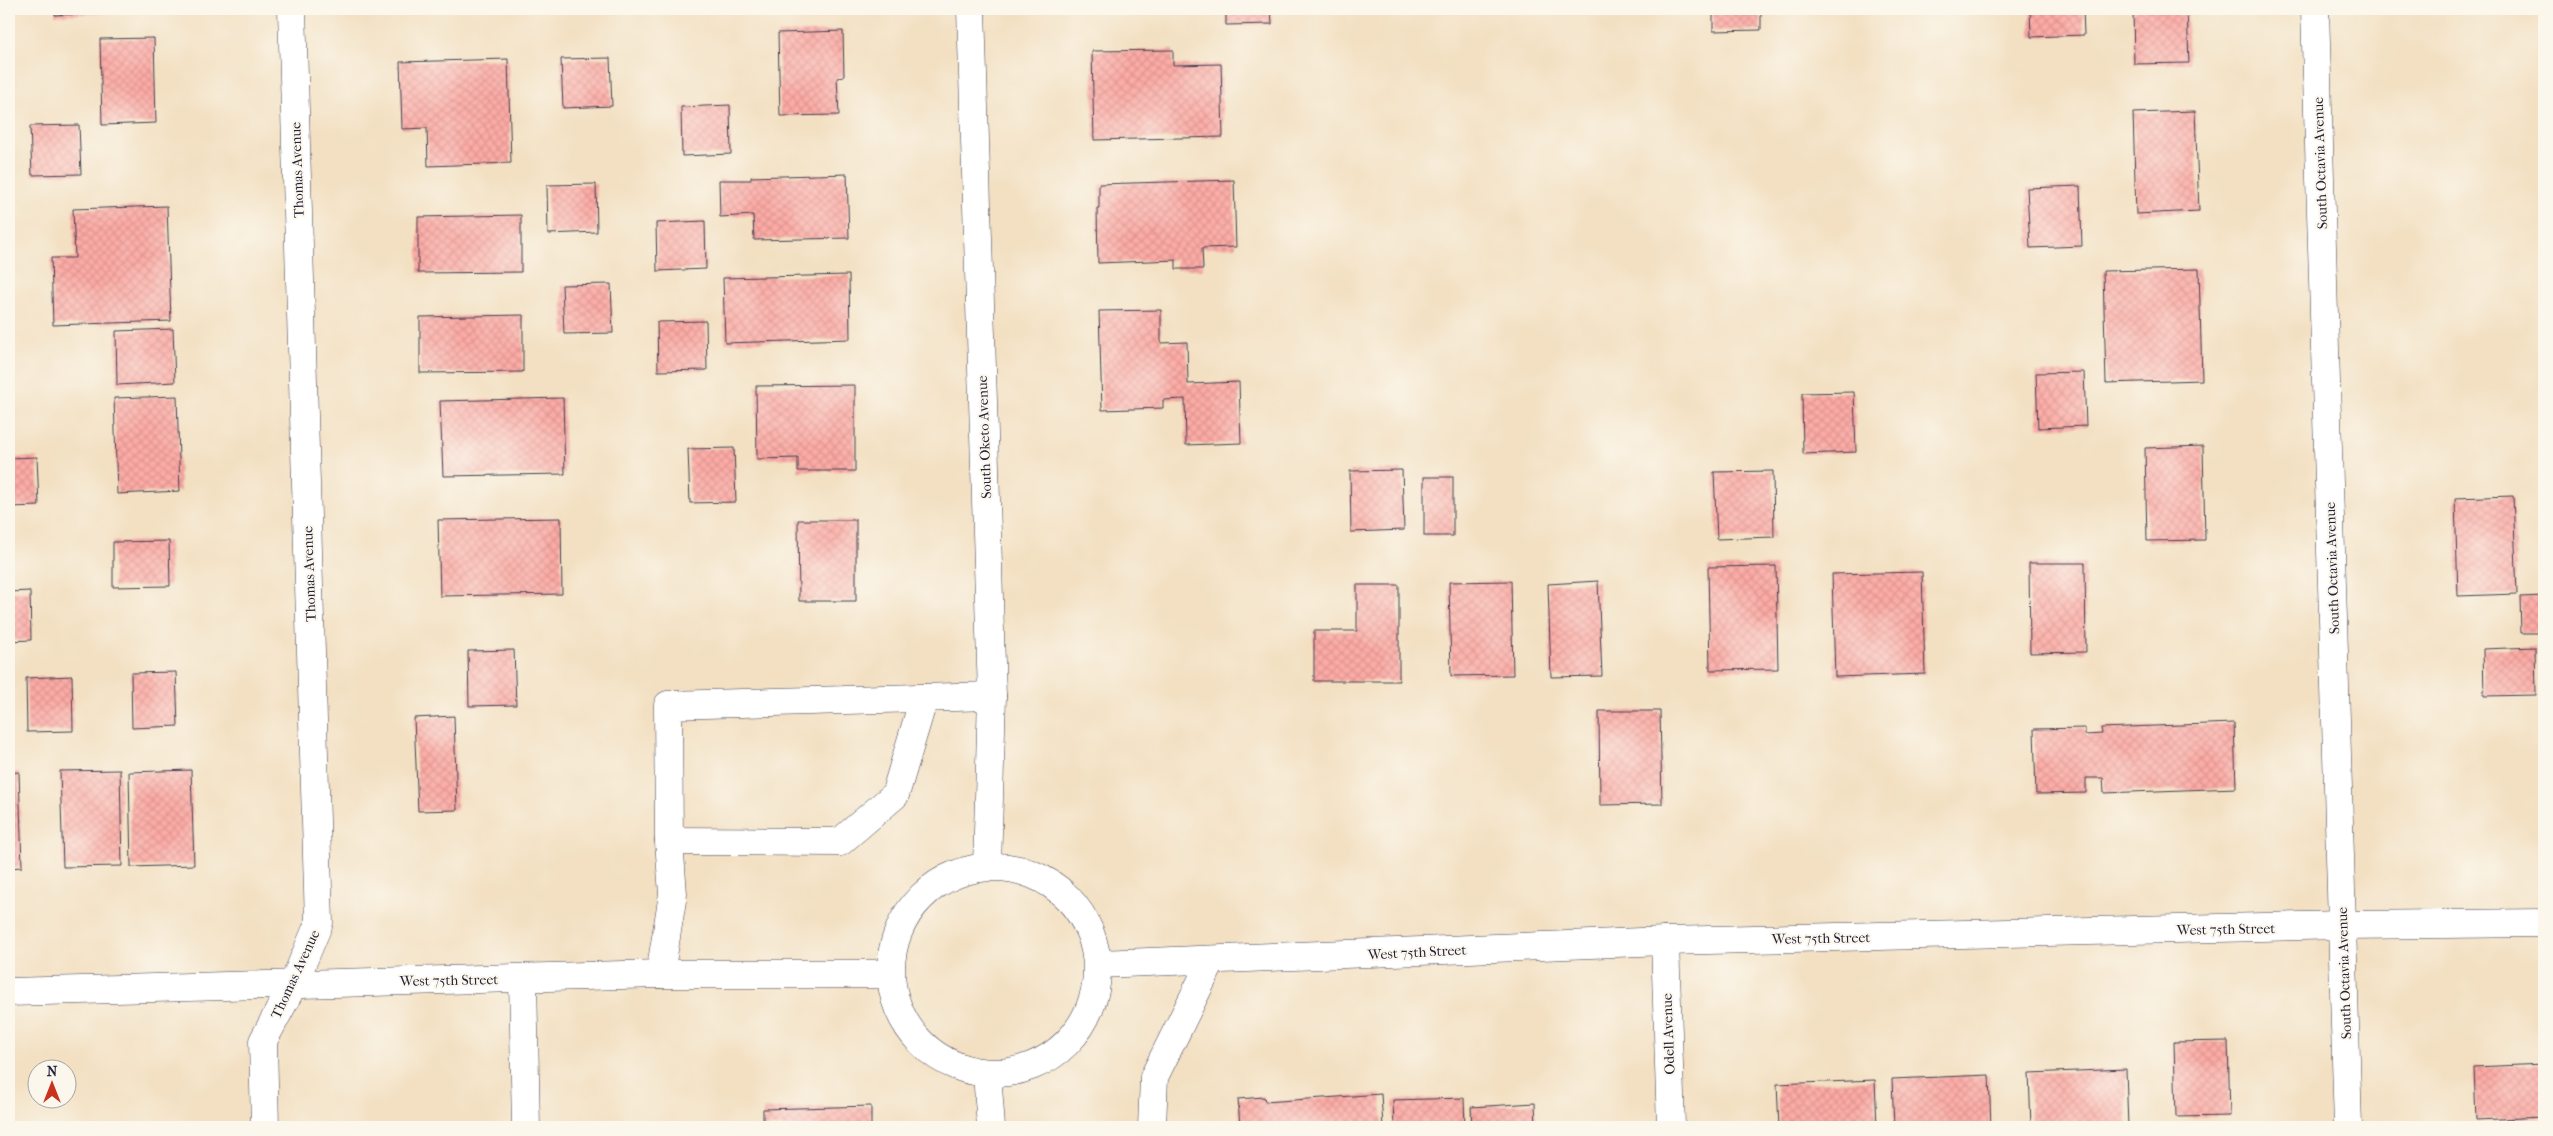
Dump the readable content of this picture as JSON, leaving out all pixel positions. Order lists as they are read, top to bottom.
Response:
{
  "streets": {
    "street": [
      "South Octavia Avenue",
      "Thomas Avenue",
      "South Oketo Avenue",
      "West 75th Street",
      "Odell Avenue"
    ]
  },
  "crossings": [
    ["South Octavia Avenue", "West 75th Street"],
    ["Thomas Avenue", "West 75th Street"],
    ["West 75th Street", "Odell Avenue"]
  ],
  "north": "top"
}
